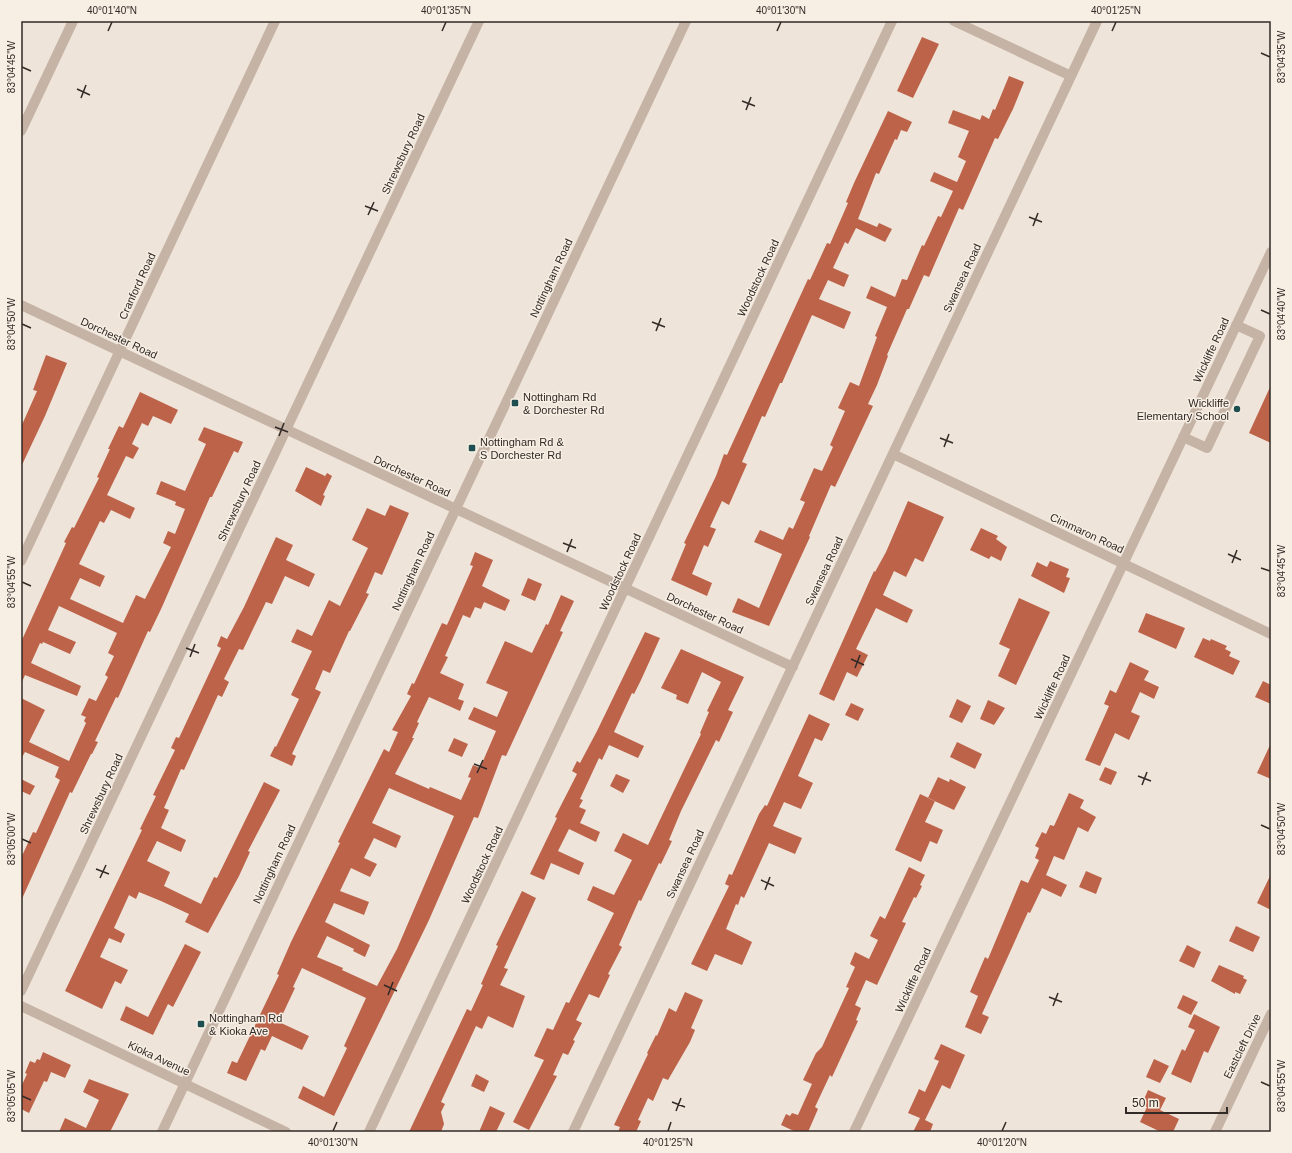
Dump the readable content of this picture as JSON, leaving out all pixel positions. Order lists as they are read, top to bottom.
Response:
{
  "streets": {
    "street": [
      "Shrewsbury Road",
      "Nottingham Road",
      "Woodstock Road",
      "Swansea Road",
      "Cranford Road",
      "Dorchester Road",
      "Wickliffe Road",
      "Cimmaron Road",
      "Eastcleft Drive",
      "Kioka Avenue"
    ]
  },
  "crossings": [
    ["Shrewsbury Road", "Dorchester Road"],
    ["Nottingham Road", "Dorchester Road"],
    ["Nottingham Road", "Kioka Avenue"],
    ["Woodstock Road", "Dorchester Road"],
    ["Swansea Road", "Dorchester Road"],
    ["Swansea Road", "Cimmaron Road"],
    ["Cranford Road", "Dorchester Road"],
    ["Wickliffe Road", "Cimmaron Road"]
  ],
  "places": {
    "transit": ["Nottingham Rd & Dorchester Rd", "Nottingham Rd & S Dorchester Rd", "Nottingham Rd & Kioka Ave"],
    "other": ["Wickliffe Elementary School"]
  },
  "scale_bar": "50 m",
  "coordinates": [
    "40°01'40\"N",
    "40°01'35\"N",
    "40°01'30\"N",
    "40°01'25\"N",
    "83°04'35\"W",
    "83°04'45\"W",
    "83°04'40\"W",
    "83°04'50\"W",
    "83°04'55\"W",
    "83°05'00\"W",
    "83°05'05\"W",
    "40°01'20\"N"
  ]
}
